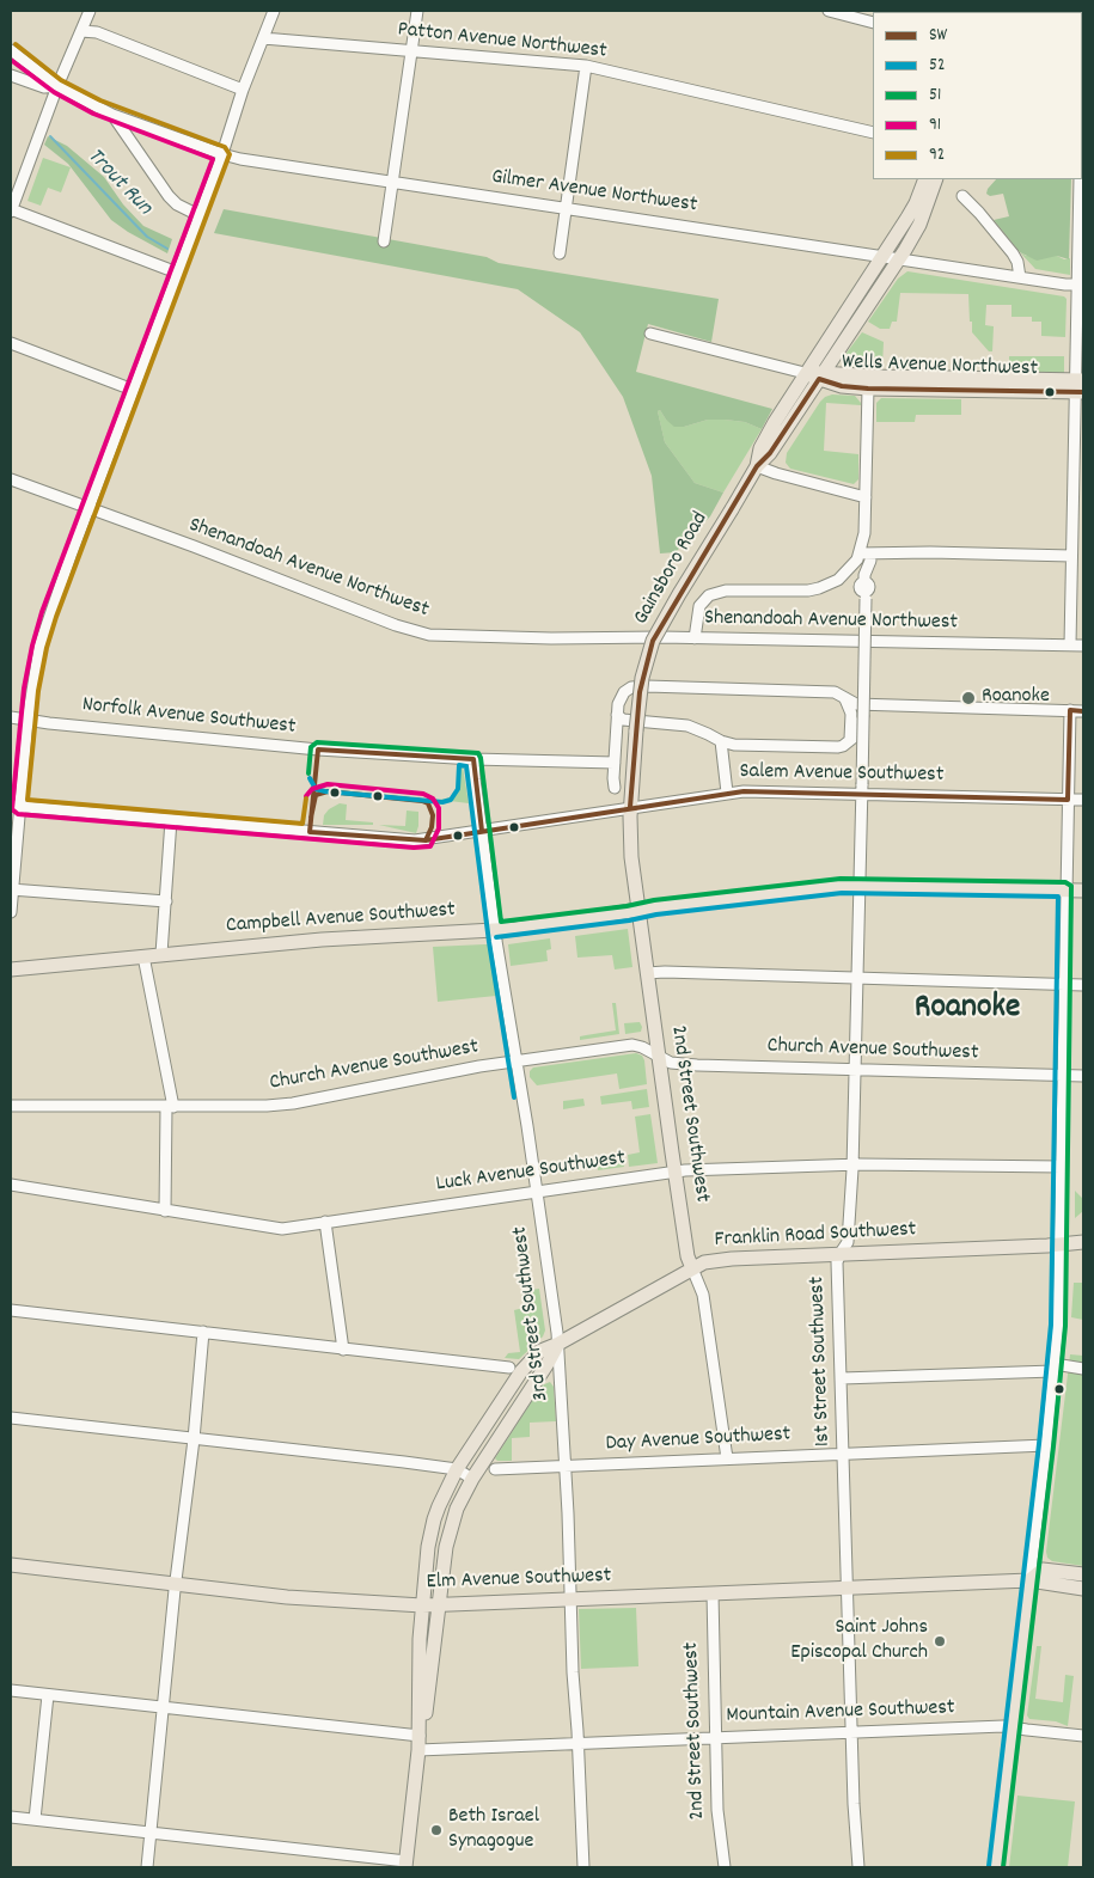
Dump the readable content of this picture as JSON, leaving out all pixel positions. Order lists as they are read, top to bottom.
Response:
{
  "streets": {
    "main road": [
      "Wells Avenue Northwest",
      "Gainsboro Road",
      "Campbell Avenue Southwest",
      "2nd Street Southwest",
      "Franklin Road Southwest",
      "Elm Avenue Southwest"
    ],
    "street": [
      "Patton Avenue Northwest",
      "Gilmer Avenue Northwest",
      "Shenandoah Avenue Northwest",
      "Norfolk Avenue Southwest",
      "Salem Avenue Southwest",
      "Church Avenue Southwest",
      "Luck Avenue Southwest",
      "3rd Street Southwest",
      "1st Street Southwest",
      "Day Avenue Southwest",
      "Mountain Avenue Southwest"
    ]
  },
  "crossings": [
    ["Gilmer Avenue Northwest", "Gainsboro Road"],
    ["Wells Avenue Northwest", "Gainsboro Road"],
    ["Gainsboro Road", "Salem Avenue Southwest"],
    ["Gainsboro Road", "2nd Street Southwest"],
    ["Norfolk Avenue Southwest", "3rd Street Southwest"],
    ["Salem Avenue Southwest", "2nd Street Southwest"],
    ["Salem Avenue Southwest", "3rd Street Southwest"],
    ["Salem Avenue Southwest", "1st Street Southwest"],
    ["Campbell Avenue Southwest", "2nd Street Southwest"],
    ["Campbell Avenue Southwest", "3rd Street Southwest"],
    ["Campbell Avenue Southwest", "1st Street Southwest"],
    ["Church Avenue Southwest", "2nd Street Southwest"],
    ["Church Avenue Southwest", "3rd Street Southwest"],
    ["Church Avenue Southwest", "1st Street Southwest"],
    ["2nd Street Southwest", "Luck Avenue Southwest"],
    ["2nd Street Southwest", "Franklin Road Southwest"],
    ["2nd Street Southwest", "Day Avenue Southwest"],
    ["2nd Street Southwest", "Elm Avenue Southwest"],
    ["2nd Street Southwest", "Mountain Avenue Southwest"],
    ["Luck Avenue Southwest", "3rd Street Southwest"],
    ["Luck Avenue Southwest", "1st Street Southwest"],
    ["Franklin Road Southwest", "3rd Street Southwest"],
    ["Franklin Road Southwest", "1st Street Southwest"],
    ["Franklin Road Southwest", "Elm Avenue Southwest"],
    ["Franklin Road Southwest", "Mountain Avenue Southwest"],
    ["3rd Street Southwest", "Day Avenue Southwest"],
    ["3rd Street Southwest", "Elm Avenue Southwest"],
    ["3rd Street Southwest", "Mountain Avenue Southwest"],
    ["1st Street Southwest", "Day Avenue Southwest"],
    ["1st Street Southwest", "Elm Avenue Southwest"],
    ["1st Street Southwest", "Mountain Avenue Southwest"]
  ],
  "districts": ["Roanoke"],
  "water": ["Trout Run"],
  "places": ["Roanoke", "Saint Johns Episcopal Church", "Beth Israel Synagogue"],
  "lines": [
    "transit line 92",
    "transit line 91",
    "transit line SW",
    "transit line 51",
    "transit line 52"
  ],
  "legend": [
    "SW",
    "52",
    "51",
    "91",
    "92"
  ]
}
